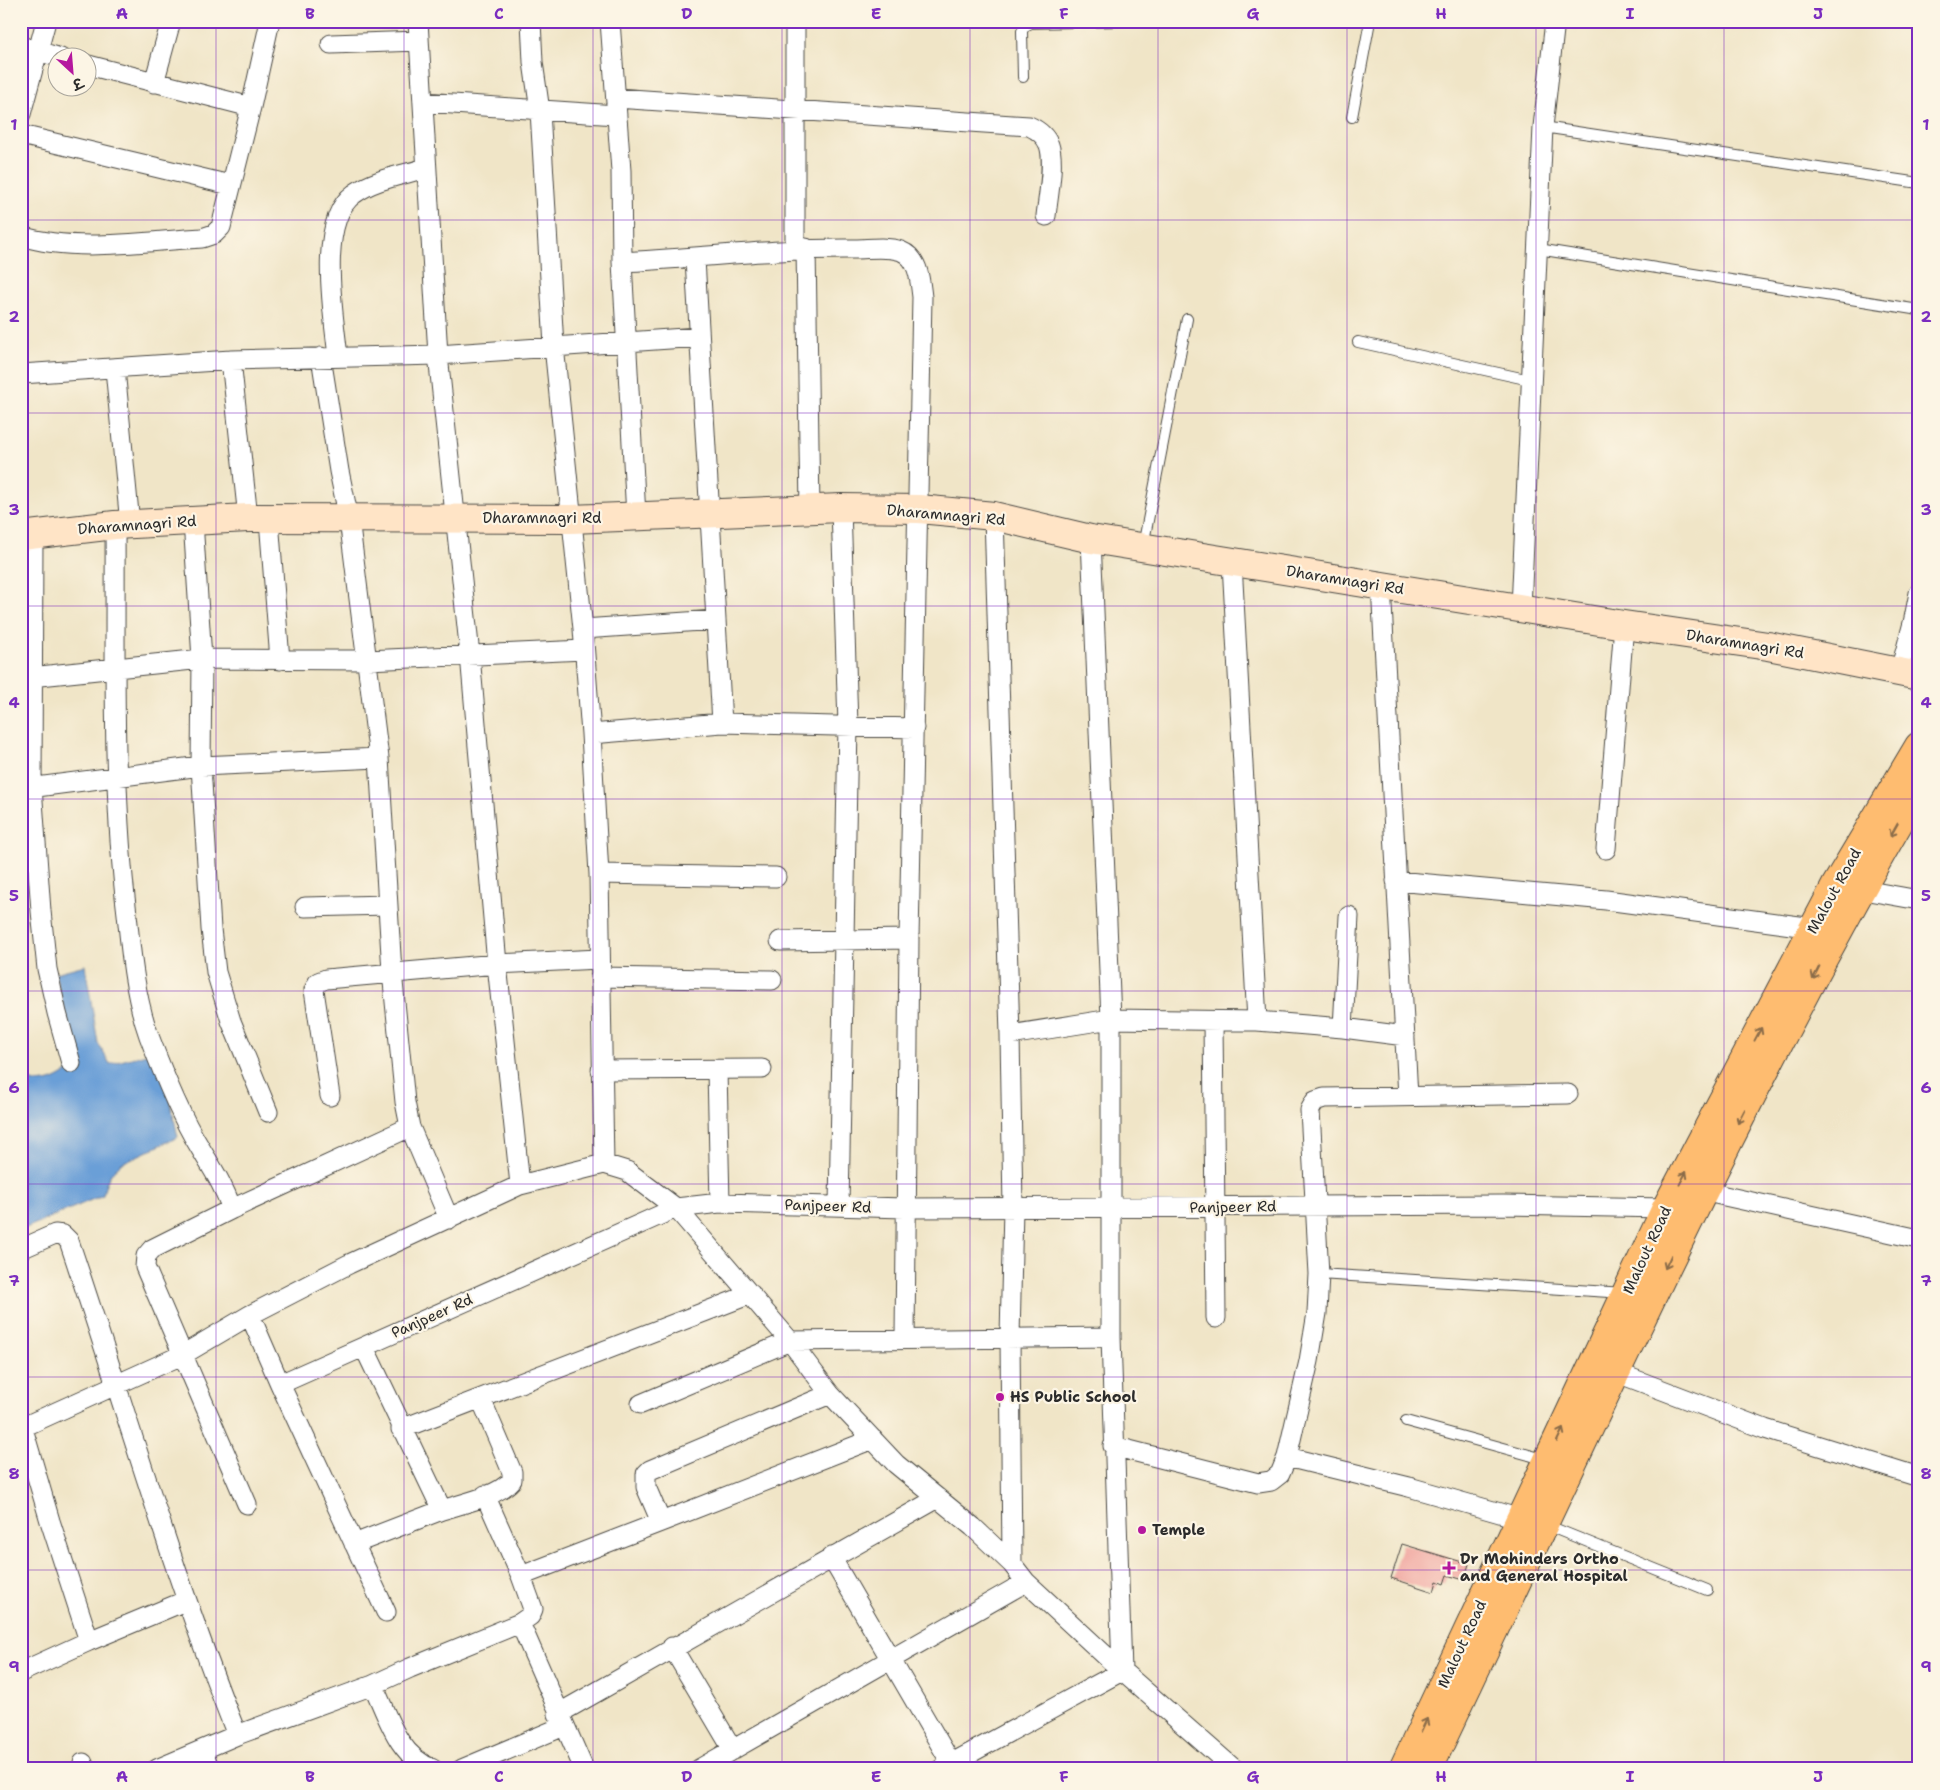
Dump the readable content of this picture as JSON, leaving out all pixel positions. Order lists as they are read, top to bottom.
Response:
{
  "streets": {
    "highway": ["Malout Road"],
    "street": ["Dharamnagri Rd", "Panjpeer Rd"]
  },
  "crossings": [
    ["Malout Road", "Panjpeer Rd"]
  ],
  "places": {
    "other": ["HS Public School", "Temple"],
    "health": ["Dr Mohinders Ortho and General Hospital"]
  },
  "north": "bottom right",
  "grid": {
    "columns": [
      "A",
      "B",
      "C",
      "D",
      "E",
      "F",
      "G",
      "H",
      "I",
      "J"
    ],
    "rows": [
      "1",
      "2",
      "3",
      "4",
      "5",
      "6",
      "7",
      "8",
      "9"
    ]
  }
}
